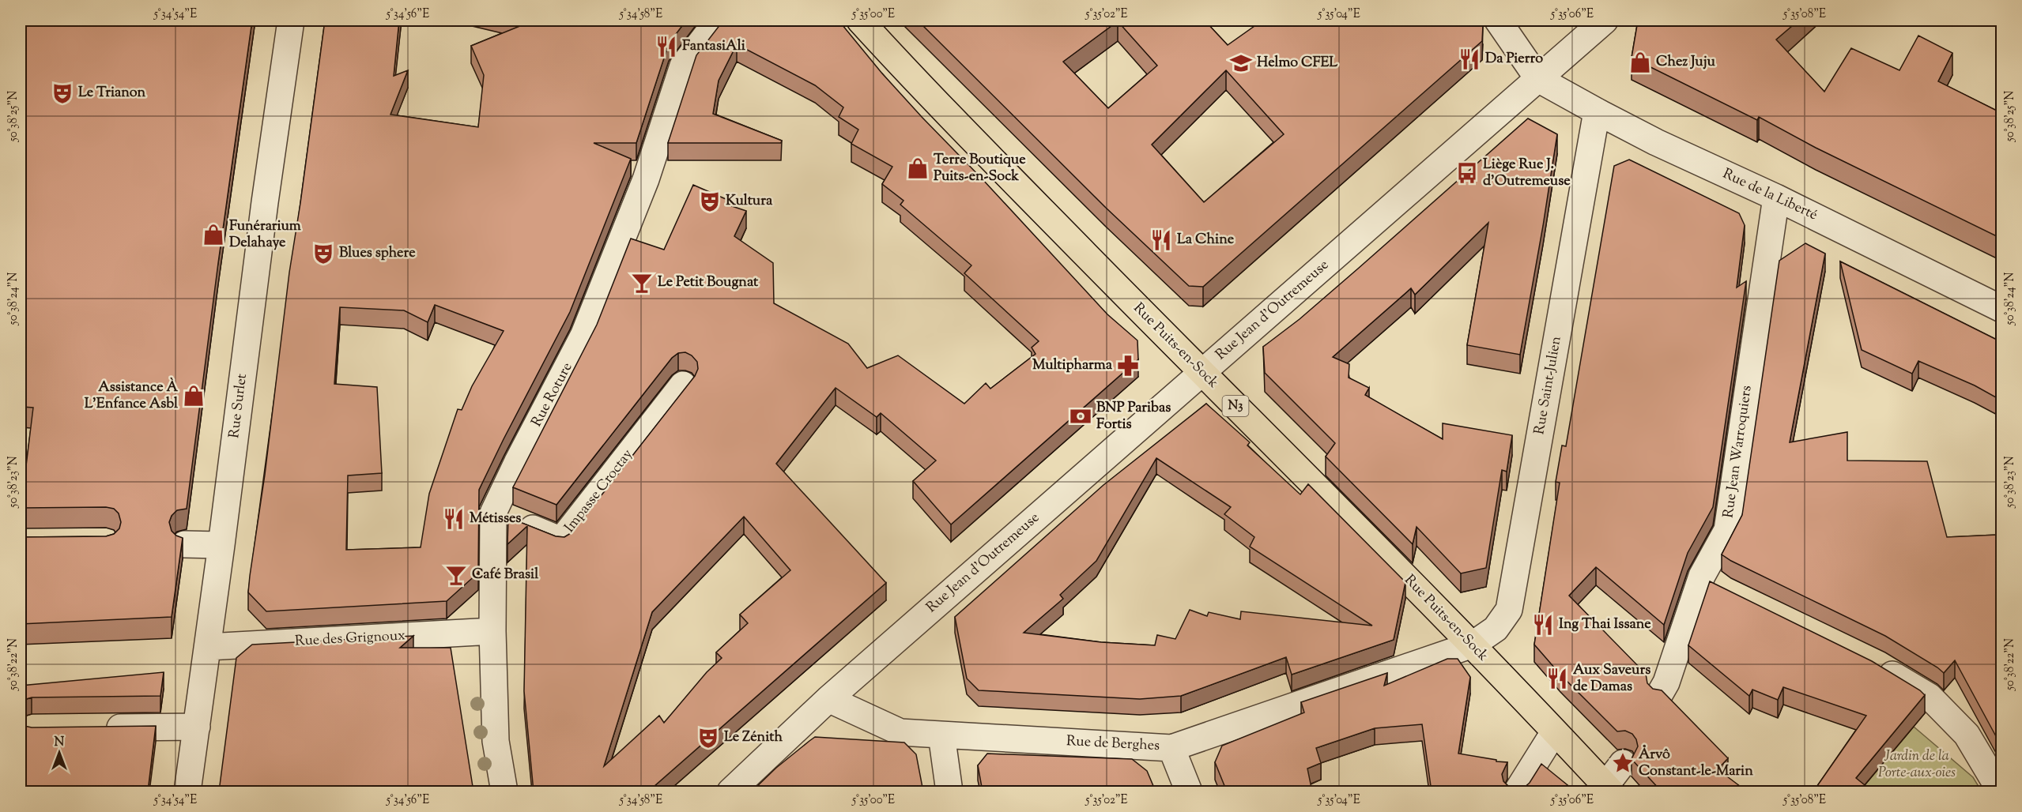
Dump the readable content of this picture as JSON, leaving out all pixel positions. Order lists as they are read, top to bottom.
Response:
{
  "streets": {
    "main road": ["Rue Puits-en-Sock", "N3"],
    "street": [
      "Rue de la Liberté",
      "Rue Jean d'Outremeuse",
      "Rue Saint-Julien",
      "Rue Roture",
      "Rue Surlet",
      "Rue Jean Warroquiers",
      "Impasse Croctay",
      "Rue des Grignoux",
      "Rue de Berghes"
    ]
  },
  "crossings": [
    ["Rue de la Liberté", "Rue Jean d'Outremeuse"],
    ["Rue de la Liberté", "Rue Saint-Julien"],
    ["Rue de la Liberté", "Rue Jean Warroquiers"],
    ["Rue Jean d'Outremeuse", "Rue Puits-en-Sock"],
    ["Rue Jean d'Outremeuse", "Rue de Berghes"],
    ["Rue Puits-en-Sock", "Rue Saint-Julien"],
    ["Rue Puits-en-Sock", "Rue de Berghes"],
    ["Rue Saint-Julien", "Rue de Berghes"],
    ["Rue Roture", "Impasse Croctay"],
    ["Rue Roture", "Rue des Grignoux"],
    ["Rue Surlet", "Rue des Grignoux"]
  ],
  "parks": ["Jardin de la Porte-aux-oies"],
  "places": {
    "restaurant": [
      "FantasiAli",
      "Da Pierro",
      "La Chine",
      "Métisses",
      "Ing Thai Issane",
      "Aux Saveurs de Damas"
    ],
    "shop": [
      "Chez Juju",
      "Terre Boutique Puits-en-Sock",
      "Funérarium Delahaye",
      "Assistance À L'Enfance Asbl"
    ],
    "school or university": ["Helmo CFEL"],
    "theatre": [
      "Le Trianon",
      "Kultura",
      "Blues sphere",
      "Le Zénith"
    ],
    "bus stop": ["Liège Rue J. d'Outremeuse"],
    "bar": ["Le Petit Bougnat", "Café Brasil"],
    "pharmacy": ["Multipharma"],
    "bank": ["BNP Paribas Fortis"],
    "place": ["Årvô Constant-le-Marin"]
  },
  "north": "top",
  "coordinates": [
    "5°34'54\"E",
    "5°34'56\"E",
    "5°34'58\"E",
    "5°35'00\"E",
    "5°35'02\"E",
    "5°35'04\"E",
    "5°35'06\"E",
    "5°35'08\"E",
    "50°38'25\"N",
    "50°38'24\"N",
    "50°38'23\"N",
    "50°38'22\"N"
  ]
}
